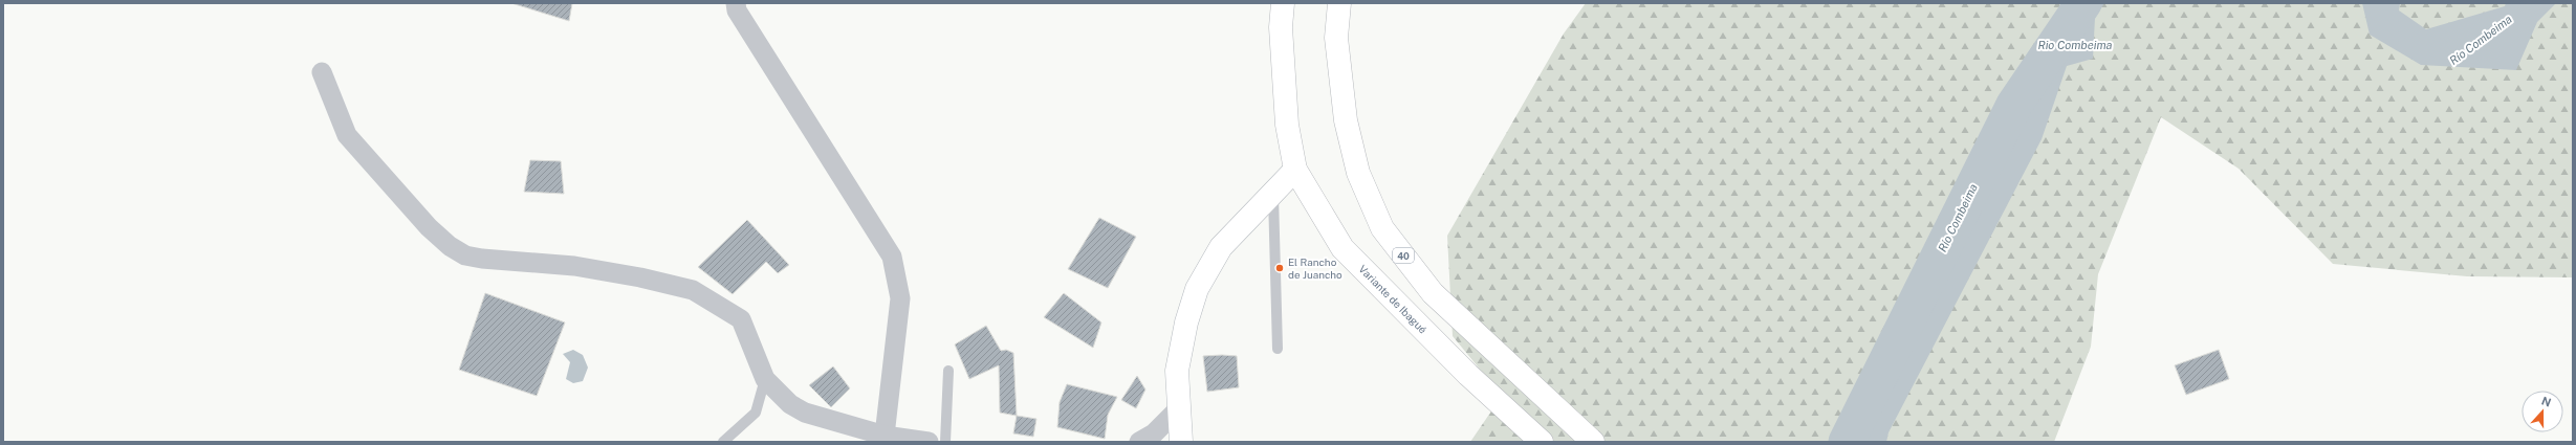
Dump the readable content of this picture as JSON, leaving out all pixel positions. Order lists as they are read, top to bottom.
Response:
{
  "streets": {
    "main road": ["40", "Variante de Ibagué"]
  },
  "water": ["Río Combeima", "Rio Combeima"],
  "places": ["El Rancho de Juancho"],
  "north": "top"
}
